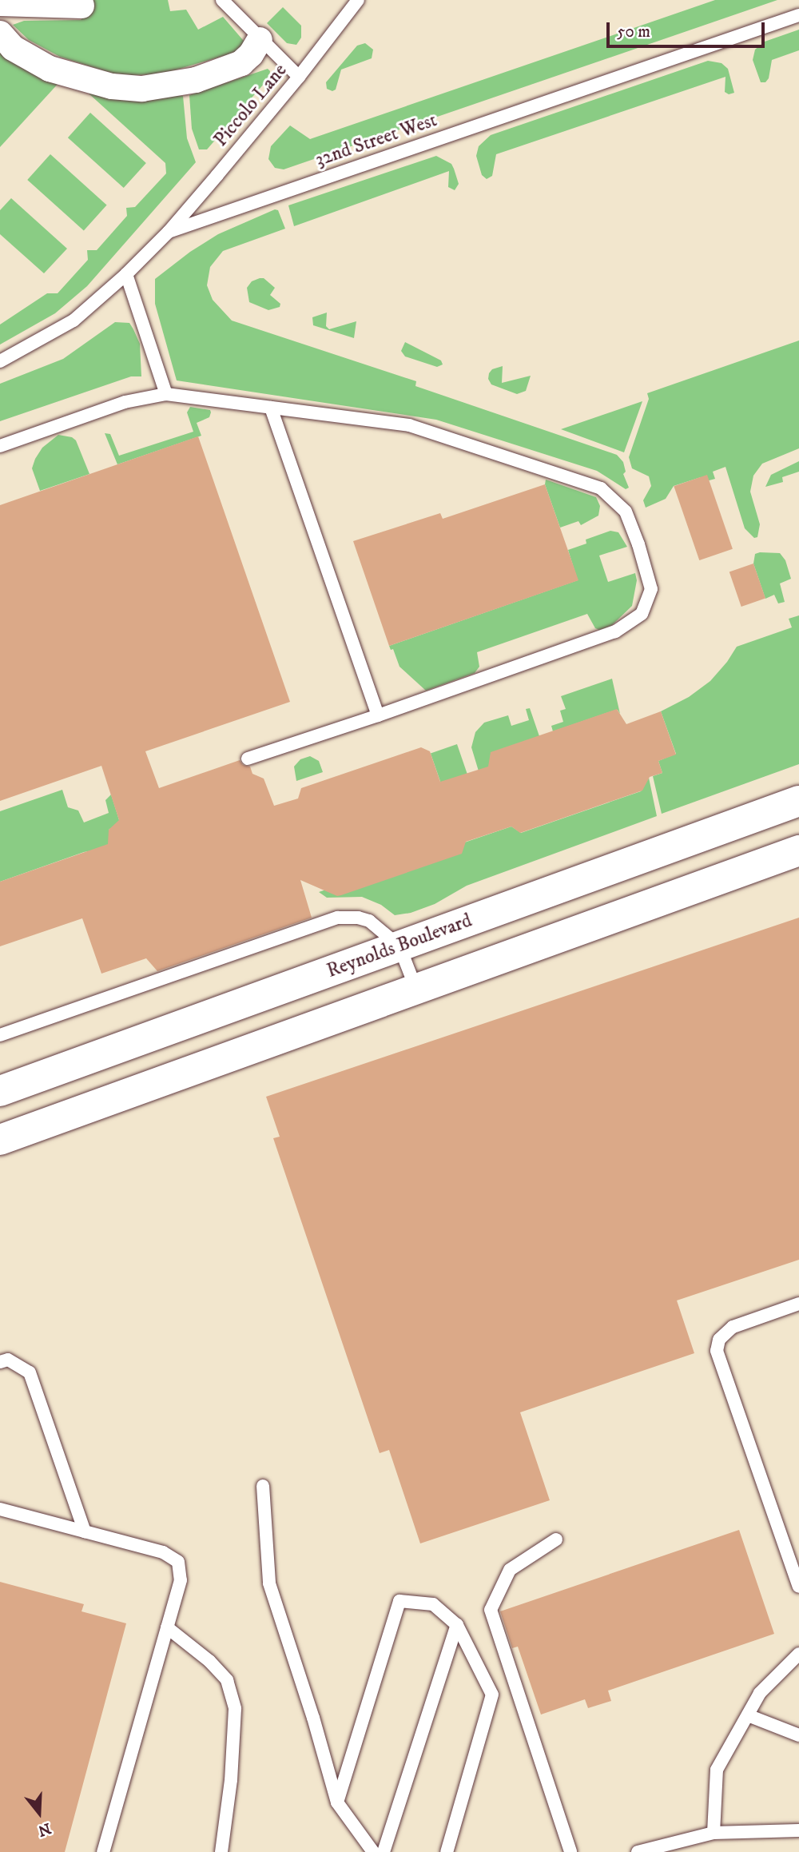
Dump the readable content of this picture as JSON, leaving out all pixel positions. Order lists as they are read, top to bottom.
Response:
{
  "streets": {
    "main road": ["Reynolds Boulevard"],
    "lane": ["Piccolo Lane", "32nd Street West"]
  },
  "crossings": [
    ["Piccolo Lane", "32nd Street West"]
  ],
  "scale_bar": "50 m",
  "north": "bottom"
}
